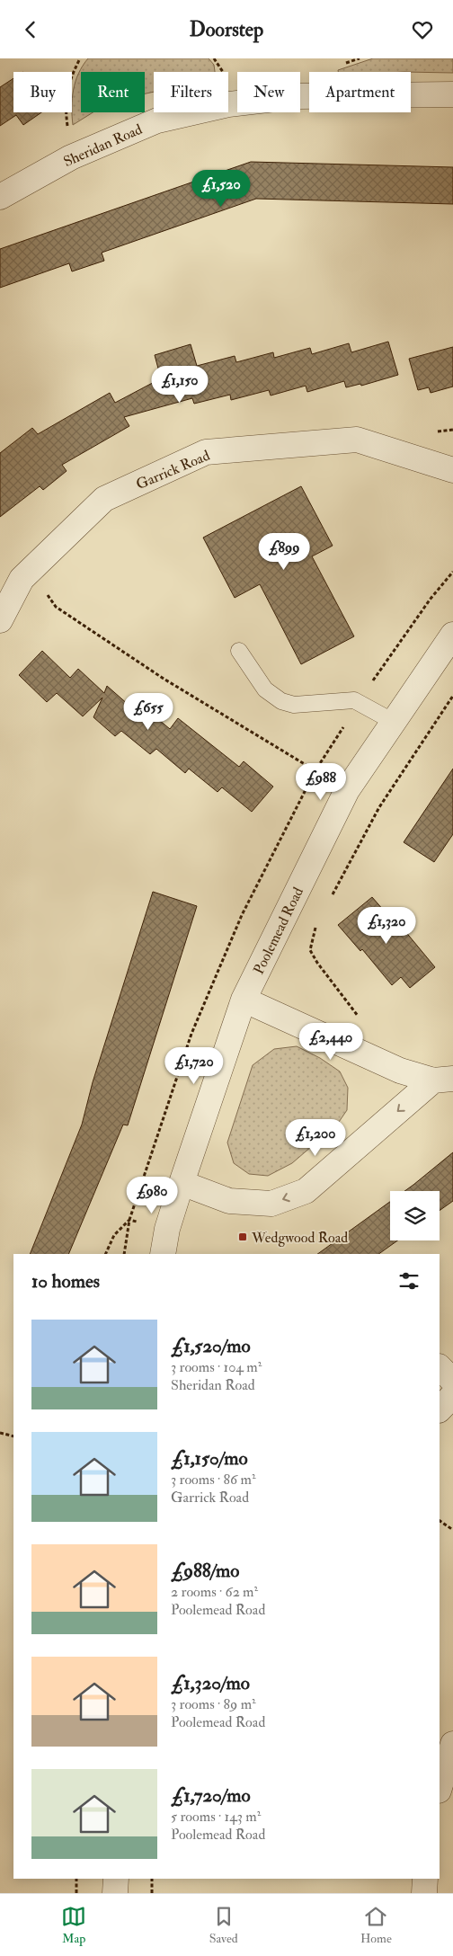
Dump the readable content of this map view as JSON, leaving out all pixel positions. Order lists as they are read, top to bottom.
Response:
{
  "streets": {
    "street": ["Sheridan Road", "Garrick Road", "Poolemead Road"]
  },
  "places": {
    "transit": ["Wedgwood Road"]
  },
  "page": {
    "header": "Doorstep",
    "chip": [
      "Buy",
      "Rent",
      "Filters",
      "New",
      "Apartment"
    ],
    "price": [
      "£1,520",
      "£1,150",
      "£899",
      "£655",
      "£988",
      "£1,320",
      "£2,440",
      "£1,720",
      "£1,200",
      "£980"
    ],
    "heading": "10 homes",
    "list": [
      {
        "name": "£1,520/mo",
        "note": "3 rooms · 104 m² · Sheridan Road"
      },
      {
        "name": "£1,150/mo",
        "note": "3 rooms · 86 m² · Garrick Road"
      },
      {
        "name": "£988/mo",
        "note": "2 rooms · 62 m² · Poolemead Road"
      },
      {
        "name": "£1,320/mo",
        "note": "3 rooms · 89 m² · Poolemead Road"
      },
      {
        "name": "£1,720/mo",
        "note": "5 rooms · 143 m² · Poolemead Road"
      }
    ],
    "tabs": ["Map", "Saved", "Home"]
  }
}
